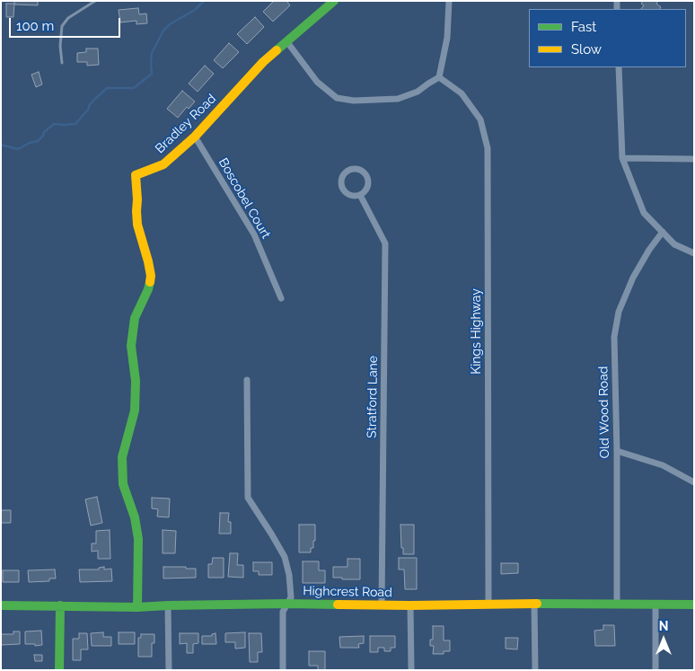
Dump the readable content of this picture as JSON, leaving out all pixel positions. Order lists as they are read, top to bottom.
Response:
{
  "streets": {
    "street": [
      "Bradley Road",
      "Boscobel Court",
      "Kings Highway",
      "Stratford Lane",
      "Old Wood Road",
      "Highcrest Road"
    ]
  },
  "crossings": [
    ["Bradley Road", "Boscobel Court"],
    ["Bradley Road", "Highcrest Road"],
    ["Kings Highway", "Highcrest Road"],
    ["Stratford Lane", "Highcrest Road"],
    ["Old Wood Road", "Highcrest Road"]
  ],
  "legend": ["Fast", "Slow"],
  "scale_bar": "100 m",
  "north": "top"
}
